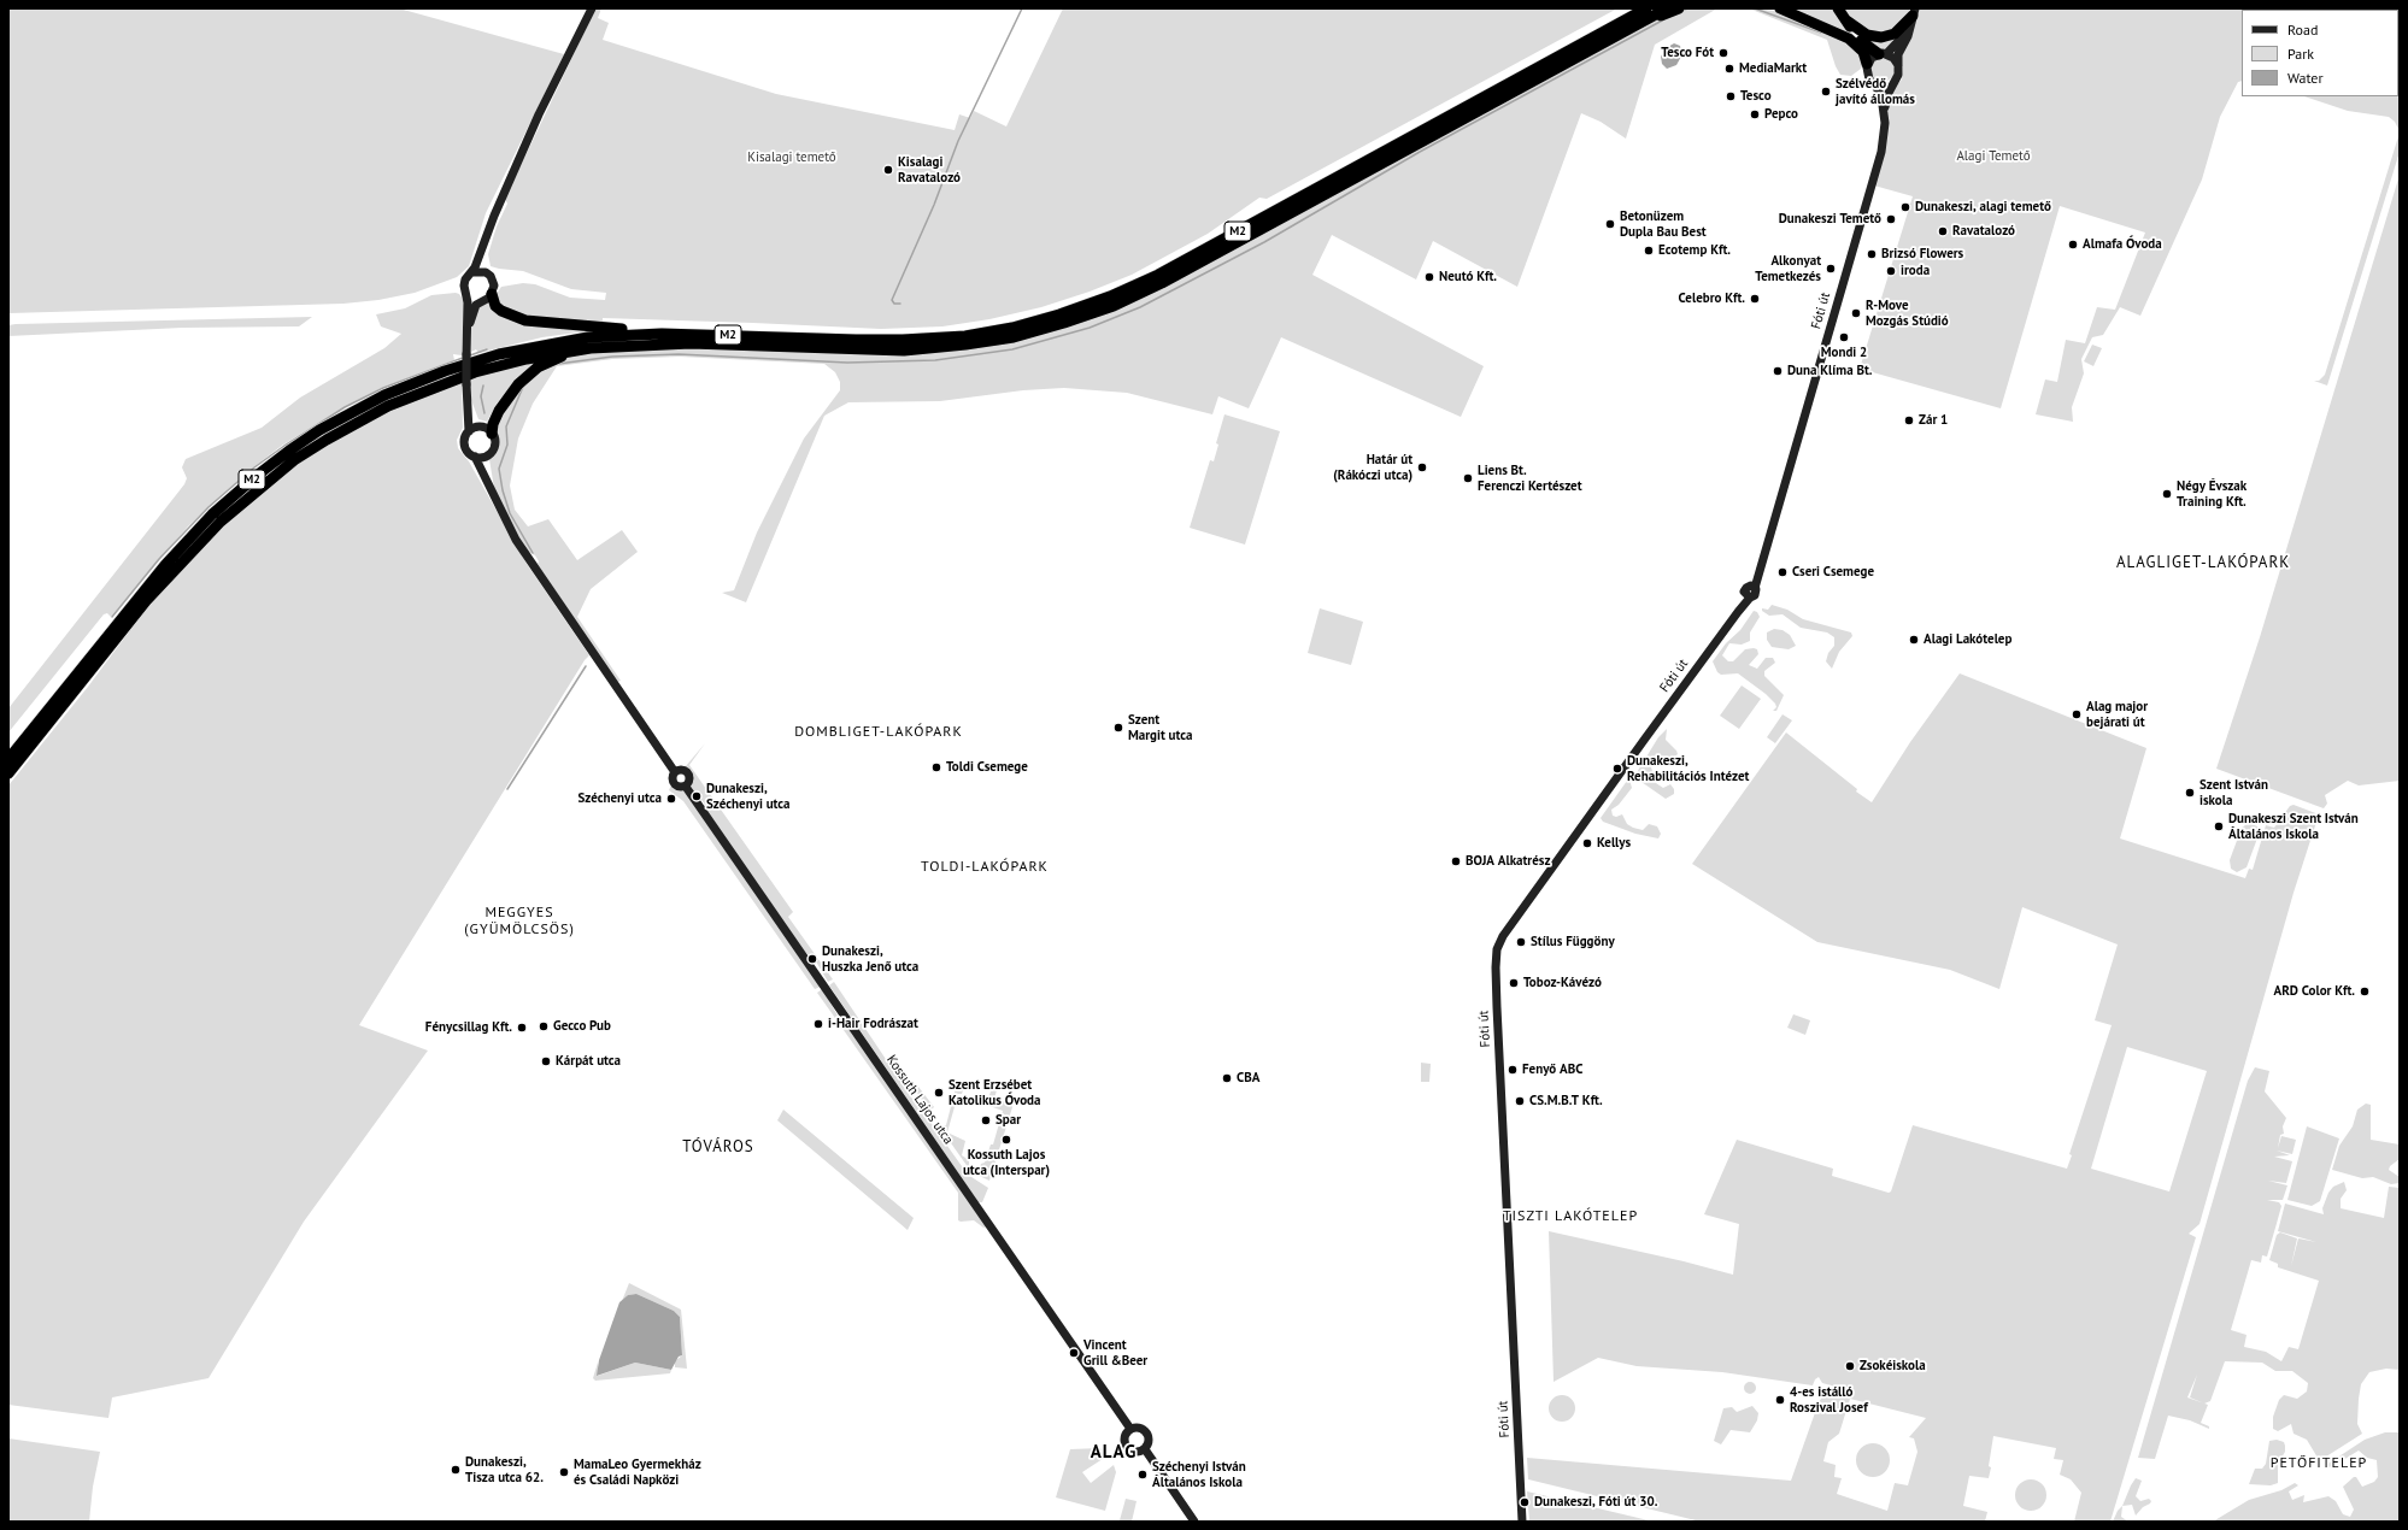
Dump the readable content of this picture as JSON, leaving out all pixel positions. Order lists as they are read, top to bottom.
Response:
{
  "streets": {
    "highway": ["M2"],
    "street": ["Fóti út", "Kossuth Lajos utca"]
  },
  "districts": [
    "ALAGLIGET-LAKÓPARK",
    "DOMBLIGET-LAKÓPARK",
    "TOLDI-LAKÓPARK",
    "MEGGYES (GYÜMÖLCSÖS)",
    "TÓVÁROS",
    "TISZTI LAKÓTELEP",
    "ALAG",
    "PETŐFITELEP"
  ],
  "parks": ["Alagi Temető", "Kisalagi temető"],
  "places": [
    "Tesco Fót",
    "MediaMarkt",
    "Szélvédő javító állomás",
    "Tesco",
    "Pepco",
    "Kisalagi Ravatalozó",
    "Dunakeszi, alagi temető",
    "Dunakeszi Temető",
    "Betonüzem Dupla Bau Best",
    "Ravatalozó",
    "Almafa Óvoda",
    "Ecotemp Kft.",
    "Brizsó Flowers",
    "Alkonyat Temetkezés",
    "iroda",
    "Neutó Kft.",
    "Celebro Kft.",
    "R-Move Mozgás Stúdió",
    "Mondi 2",
    "Duna Klíma Bt.",
    "Zár 1",
    "Határ út (Rákóczi utca)",
    "Liens Bt. Ferenczi Kertészet",
    "Négy Évszak Training Kft.",
    "Cseri Csemege",
    "Alagi Lakótelep",
    "Alag major bejárati út",
    "Szent Margit utca",
    "Toldi Csemege",
    "Dunakeszi, Rehabilitációs Intézet",
    "Szent István iskola",
    "Dunakeszi, Széchenyi utca",
    "Széchenyi utca",
    "Dunakeszi Szent István Általános Iskola",
    "Kellys",
    "BOJA Alkatrész",
    "Stílus Függöny",
    "Dunakeszi, Huszka Jenő utca",
    "Toboz-Kávézó",
    "ARD Color Kft.",
    "i-Hair Fodrászat",
    "Gecco Pub",
    "Fénycsillag Kft.",
    "Kárpát utca",
    "Fenyő ABC",
    "CBA",
    "Szent Erzsébet Katolikus Óvoda",
    "CS.M.B.T Kft.",
    "Spar",
    "Kossuth Lajos utca (Interspar)",
    "Vincent Grill &Beer",
    "Zsokéiskola",
    "4-es istálló Roszival Josef",
    "Dunakeszi, Tisza utca 62.",
    "MamaLeo Gyermekház és Családi Napközi",
    "Széchenyi István Általános Iskola",
    "Dunakeszi, Fóti út 30."
  ],
  "legend": ["Road", "Park", "Water"]
}
